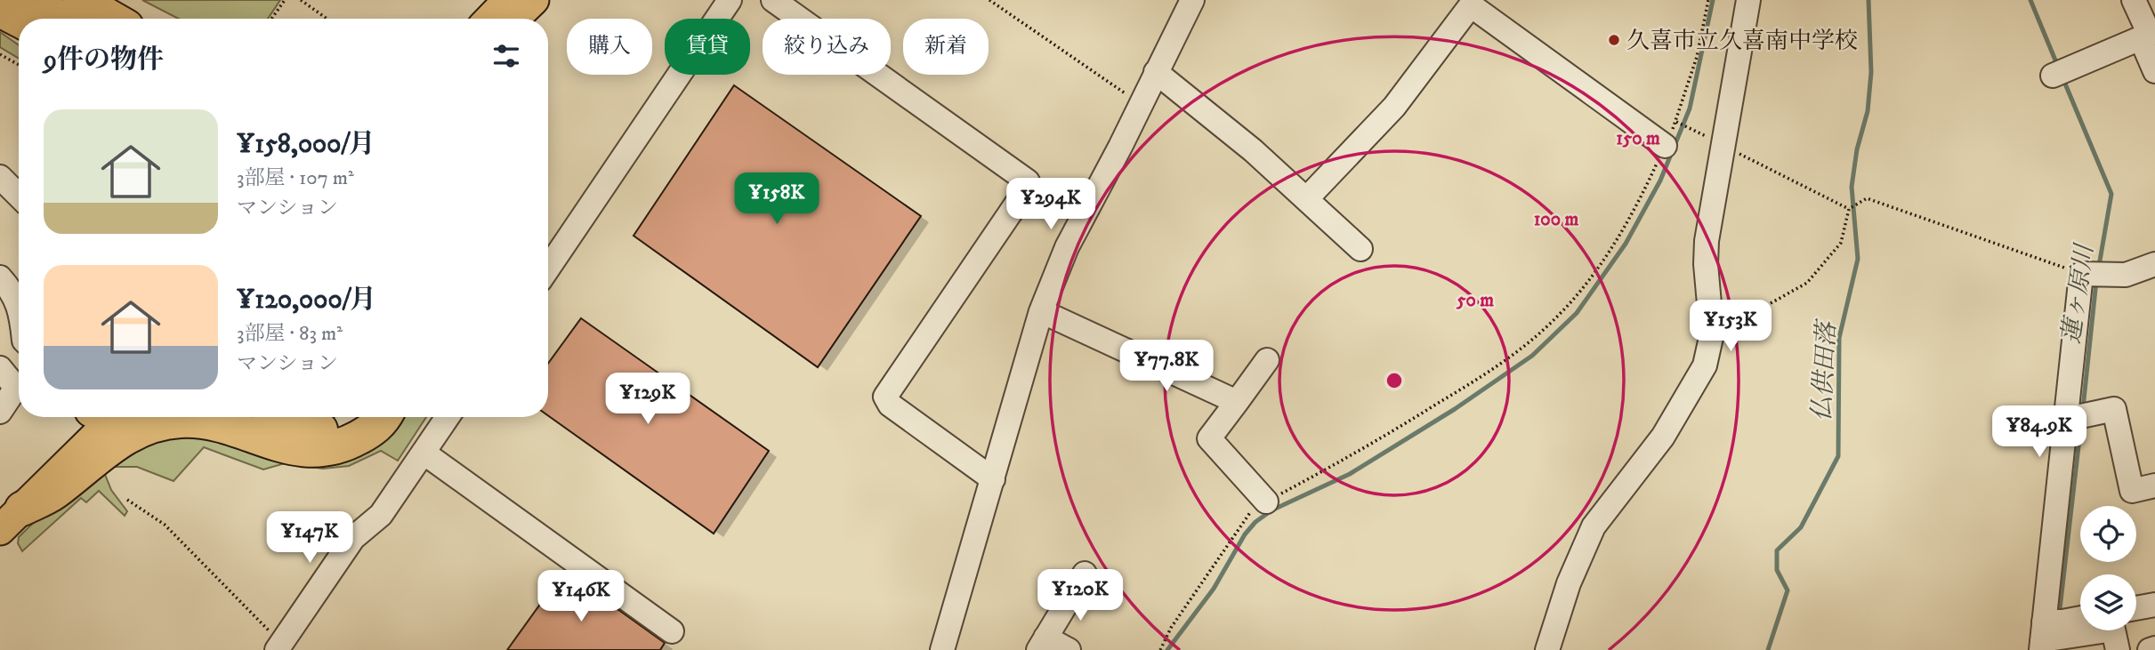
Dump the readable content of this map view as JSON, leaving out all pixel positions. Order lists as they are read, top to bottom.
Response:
{
  "water": ["蓮ヶ原川", "仏供田落"],
  "places": ["久喜市立久喜南中学校"],
  "page": {
    "chip": [
      "購入",
      "賃貸",
      "絞り込み",
      "新着"
    ],
    "heading": "9件の物件",
    "list": [
      {
        "name": "¥158,000/月",
        "note": "3部屋 · 107 m² · マンション"
      },
      {
        "name": "¥120,000/月",
        "note": "3部屋 · 83 m² · マンション"
      }
    ],
    "price": [
      "¥158K",
      "¥294K",
      "¥153K",
      "¥77.8K",
      "¥129K",
      "¥84.9K",
      "¥147K",
      "¥120K",
      "¥146K"
    ]
  },
  "rings": ["150 m", "100 m", "50 m"]
}
